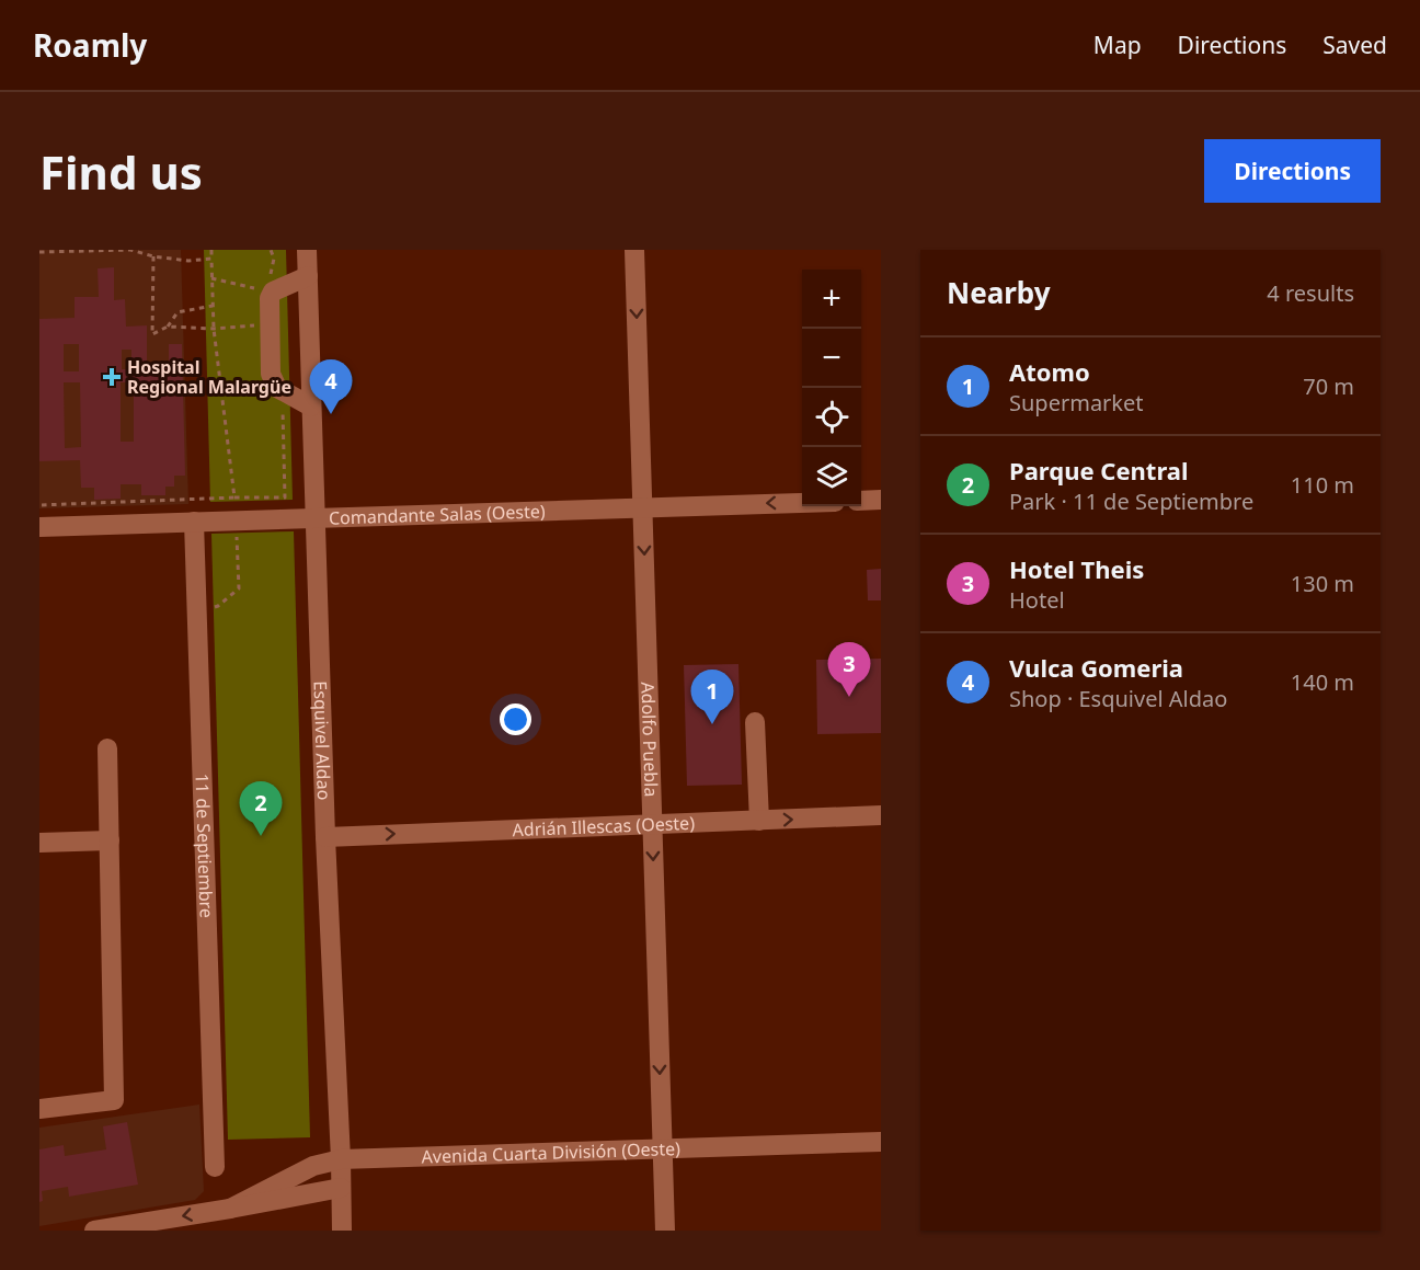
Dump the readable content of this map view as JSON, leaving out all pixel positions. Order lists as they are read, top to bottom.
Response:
{
  "streets": {
    "street": [
      "Comandante Salas (Oeste)",
      "Esquivel Aldao",
      "Adolfo Puebla",
      "Adrián Illescas (Oeste)",
      "11 de Septiembre",
      "Avenida Cuarta División (Oeste)"
    ]
  },
  "crossings": [
    ["Comandante Salas (Oeste)", "Esquivel Aldao"],
    ["Comandante Salas (Oeste)", "Adolfo Puebla"],
    ["Comandante Salas (Oeste)", "11 de Septiembre"],
    ["Esquivel Aldao", "Adrián Illescas (Oeste)"],
    ["Esquivel Aldao", "Avenida Cuarta División (Oeste)"],
    ["Adolfo Puebla", "Adrián Illescas (Oeste)"],
    ["Adolfo Puebla", "Avenida Cuarta División (Oeste)"]
  ],
  "one_way": ["Adolfo Puebla", "Adrián Illescas (Oeste)"],
  "places": {
    "health": ["Hospital Regional Malargüe"]
  },
  "page": {
    "header": "Roamly",
    "nav": ["Map", "Directions", "Saved"],
    "buttons": "Directions",
    "title": "Find us",
    "heading": ["Nearby", "4 results"],
    "map_buttons": ["+", "−"],
    "list": [
      {
        "mark": "1",
        "name": "Atomo",
        "note": "Supermarket",
        "value": "70 m"
      },
      {
        "mark": "2",
        "name": "Parque Central",
        "note": "Park · 11 de Septiembre",
        "value": "110 m"
      },
      {
        "mark": "3",
        "name": "Hotel Theis",
        "note": "Hotel",
        "value": "130 m"
      },
      {
        "mark": "4",
        "name": "Vulca Gomeria",
        "note": "Shop · Esquivel Aldao",
        "value": "140 m"
      }
    ],
    "pins": [
      "4",
      "3",
      "1",
      "2"
    ]
  }
}
